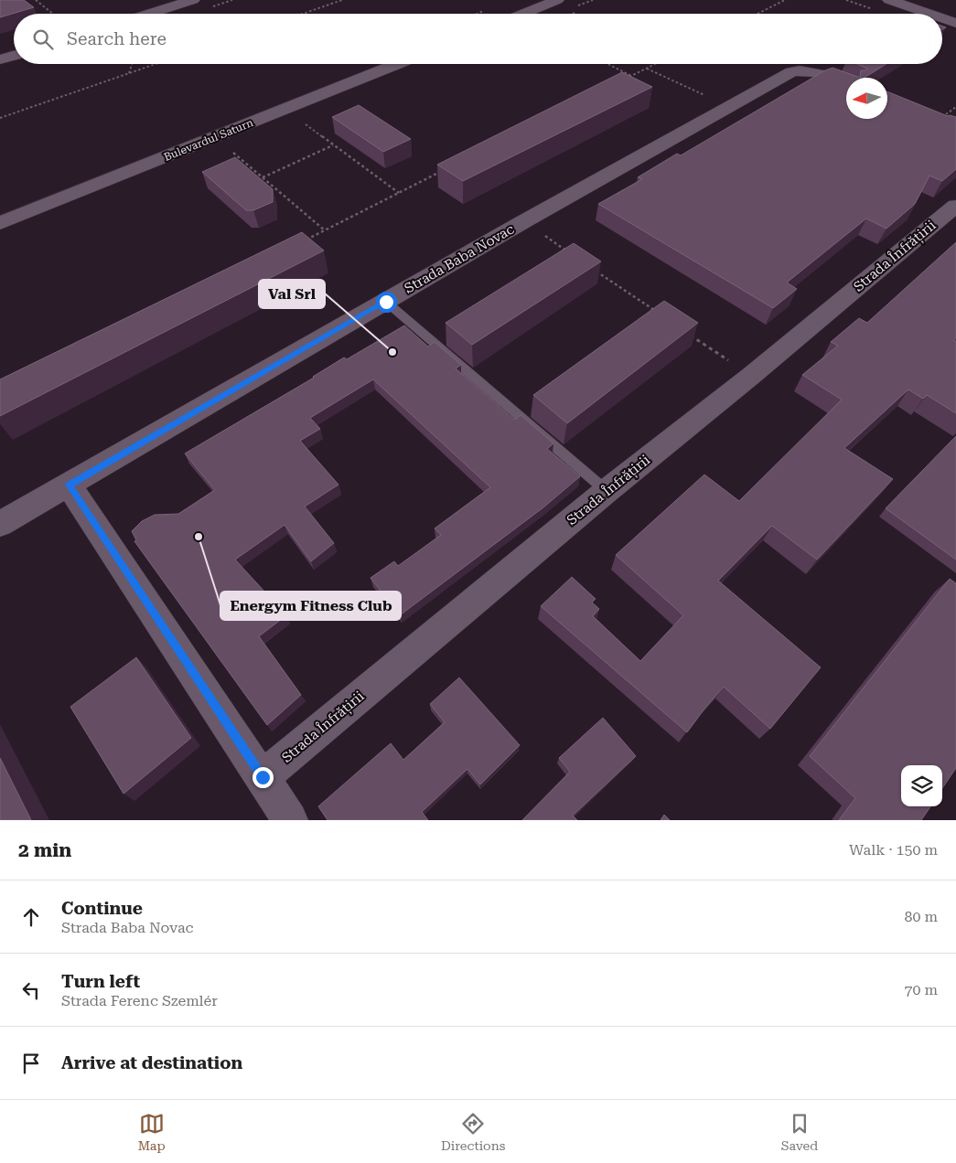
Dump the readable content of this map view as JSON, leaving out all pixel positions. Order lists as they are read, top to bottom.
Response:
{
  "streets": {
    "street": ["Bulevardul Saturn", "Strada Înfrățirii", "Strada Baba Novac"]
  },
  "places": ["Val Srl", "Energym Fitness Club"],
  "north": "left",
  "page": {
    "search": "Search here",
    "heading": ["2 min", "Walk · 150 m"],
    "list": [
      ["Continue", "Strada Baba Novac", "80 m"],
      ["Turn left", "Strada Ferenc Szemlér", "70 m"],
      "Arrive at destination"
    ],
    "nav": ["Map", "Directions", "Saved"]
  }
}
